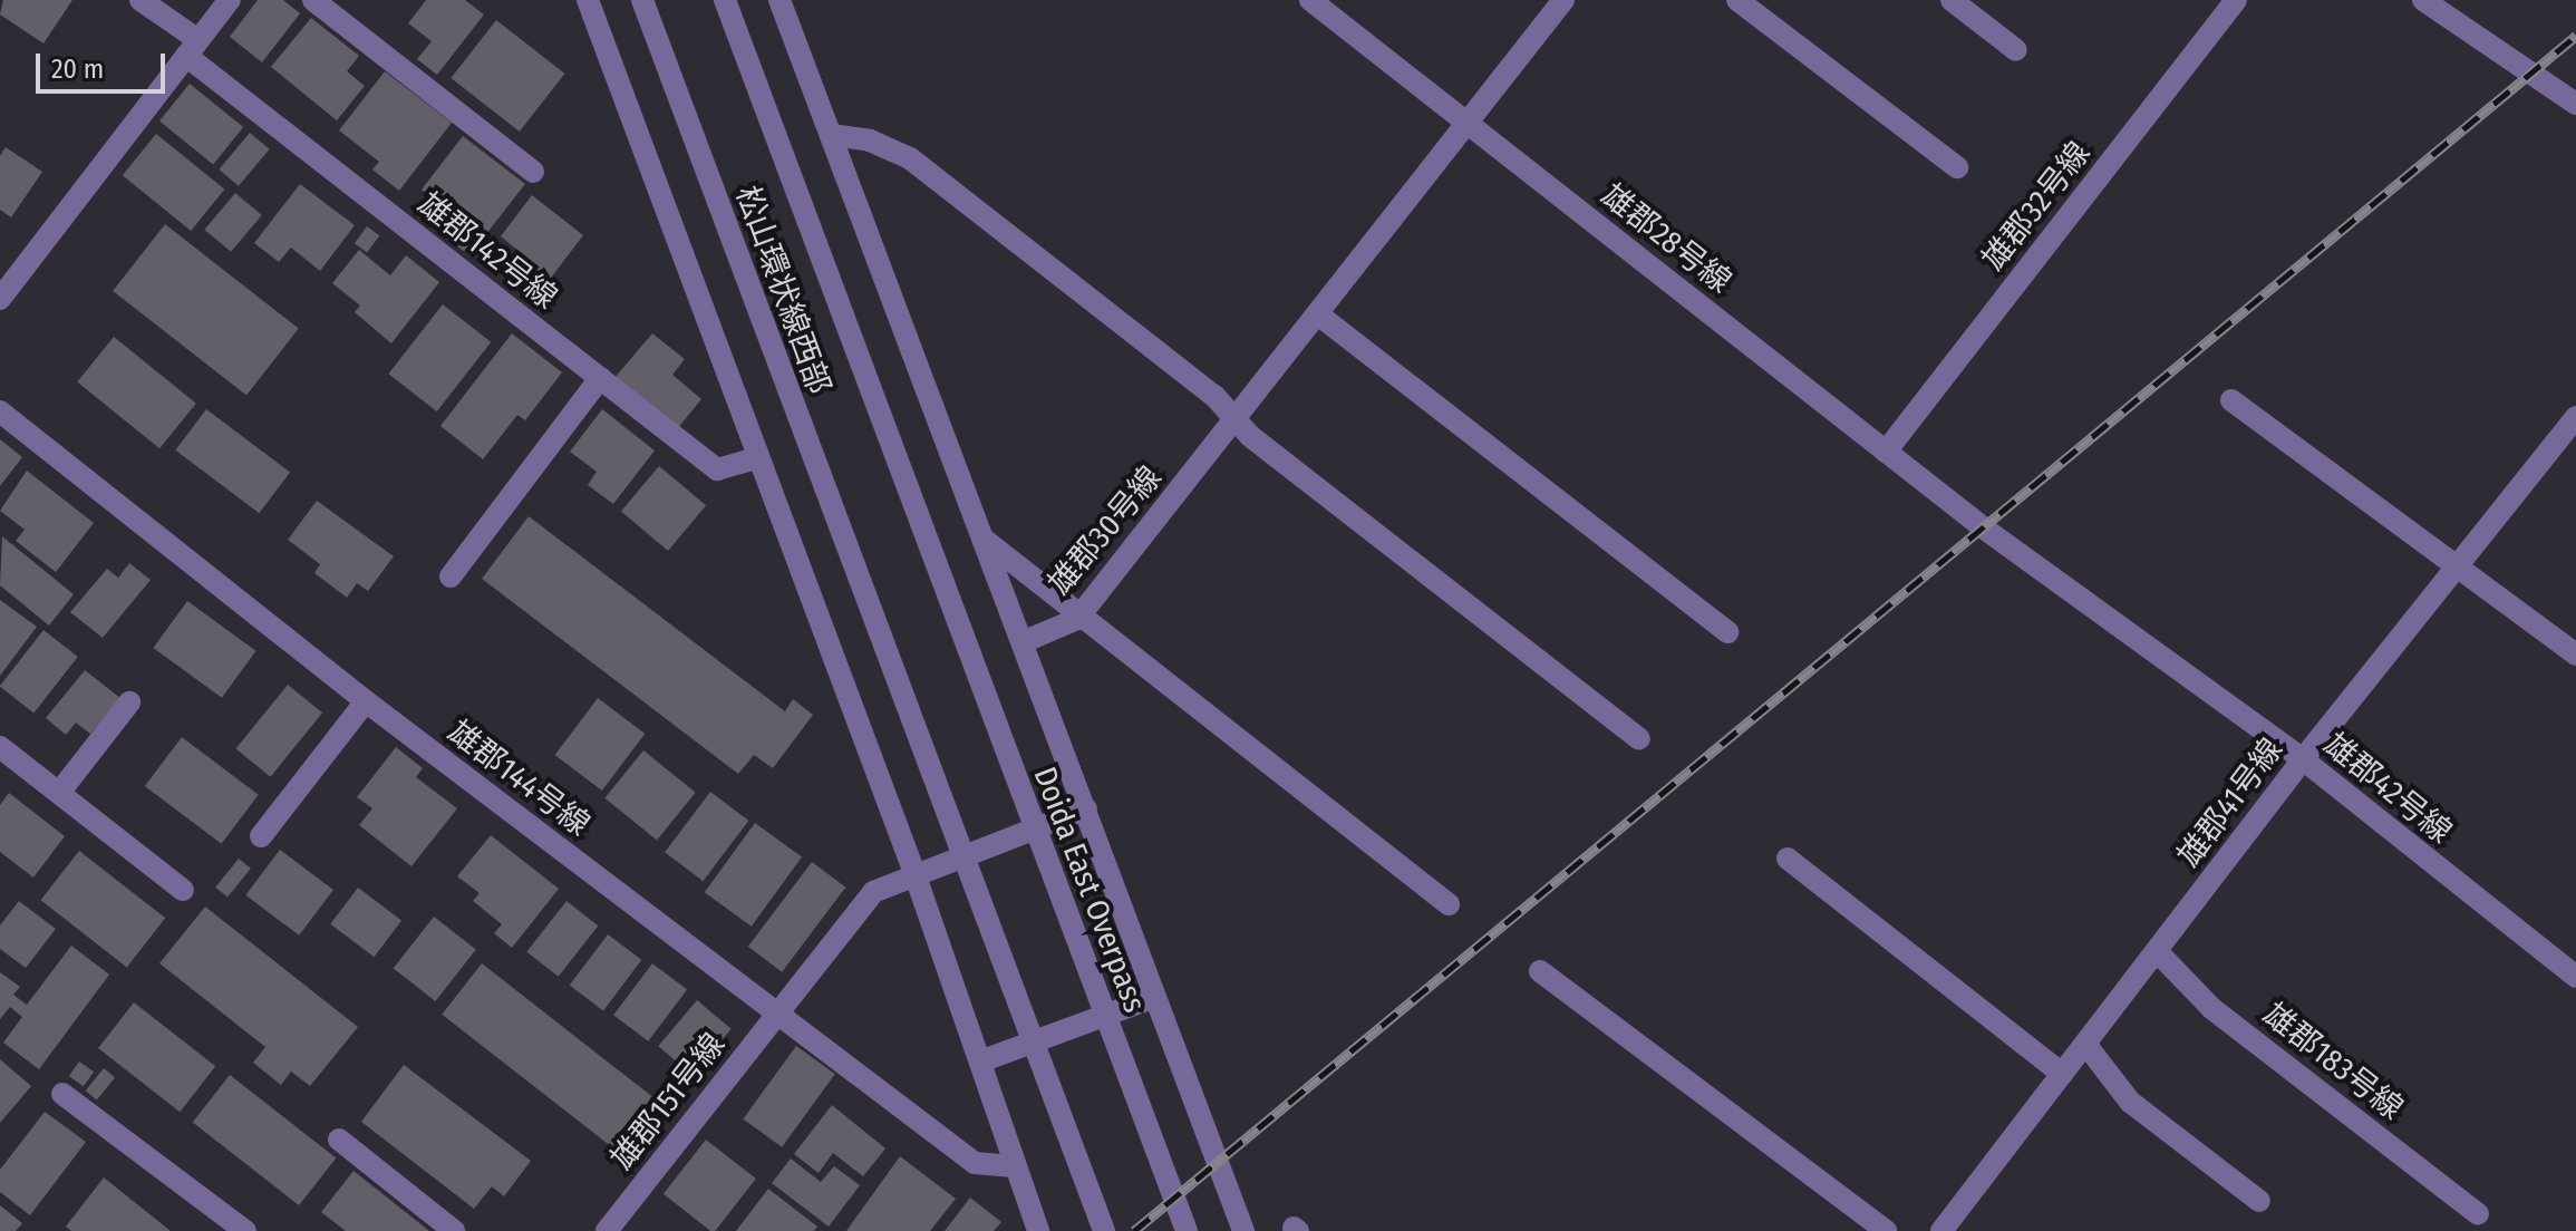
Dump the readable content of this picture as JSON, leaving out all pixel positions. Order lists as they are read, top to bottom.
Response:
{
  "streets": {
    "street": [
      "雄郡32号線",
      "雄郡28号線",
      "雄郡142号線",
      "松山環状線西部",
      "雄郡30号線",
      "雄郡144号線",
      "雄郡42号線",
      "雄郡41号線",
      "Doida East Overpass",
      "雄郡183号線",
      "雄郡151号線"
    ]
  },
  "crossings": [
    ["雄郡32号線", "雄郡28号線"],
    ["雄郡28号線", "雄郡30号線"],
    ["雄郡28号線", "雄郡42号線"],
    ["松山環状線西部", "Doida East Overpass"],
    ["雄郡144号線", "雄郡151号線"],
    ["雄郡42号線", "雄郡41号線"],
    ["雄郡41号線", "雄郡183号線"]
  ],
  "scale_bar": "20 m"
}
